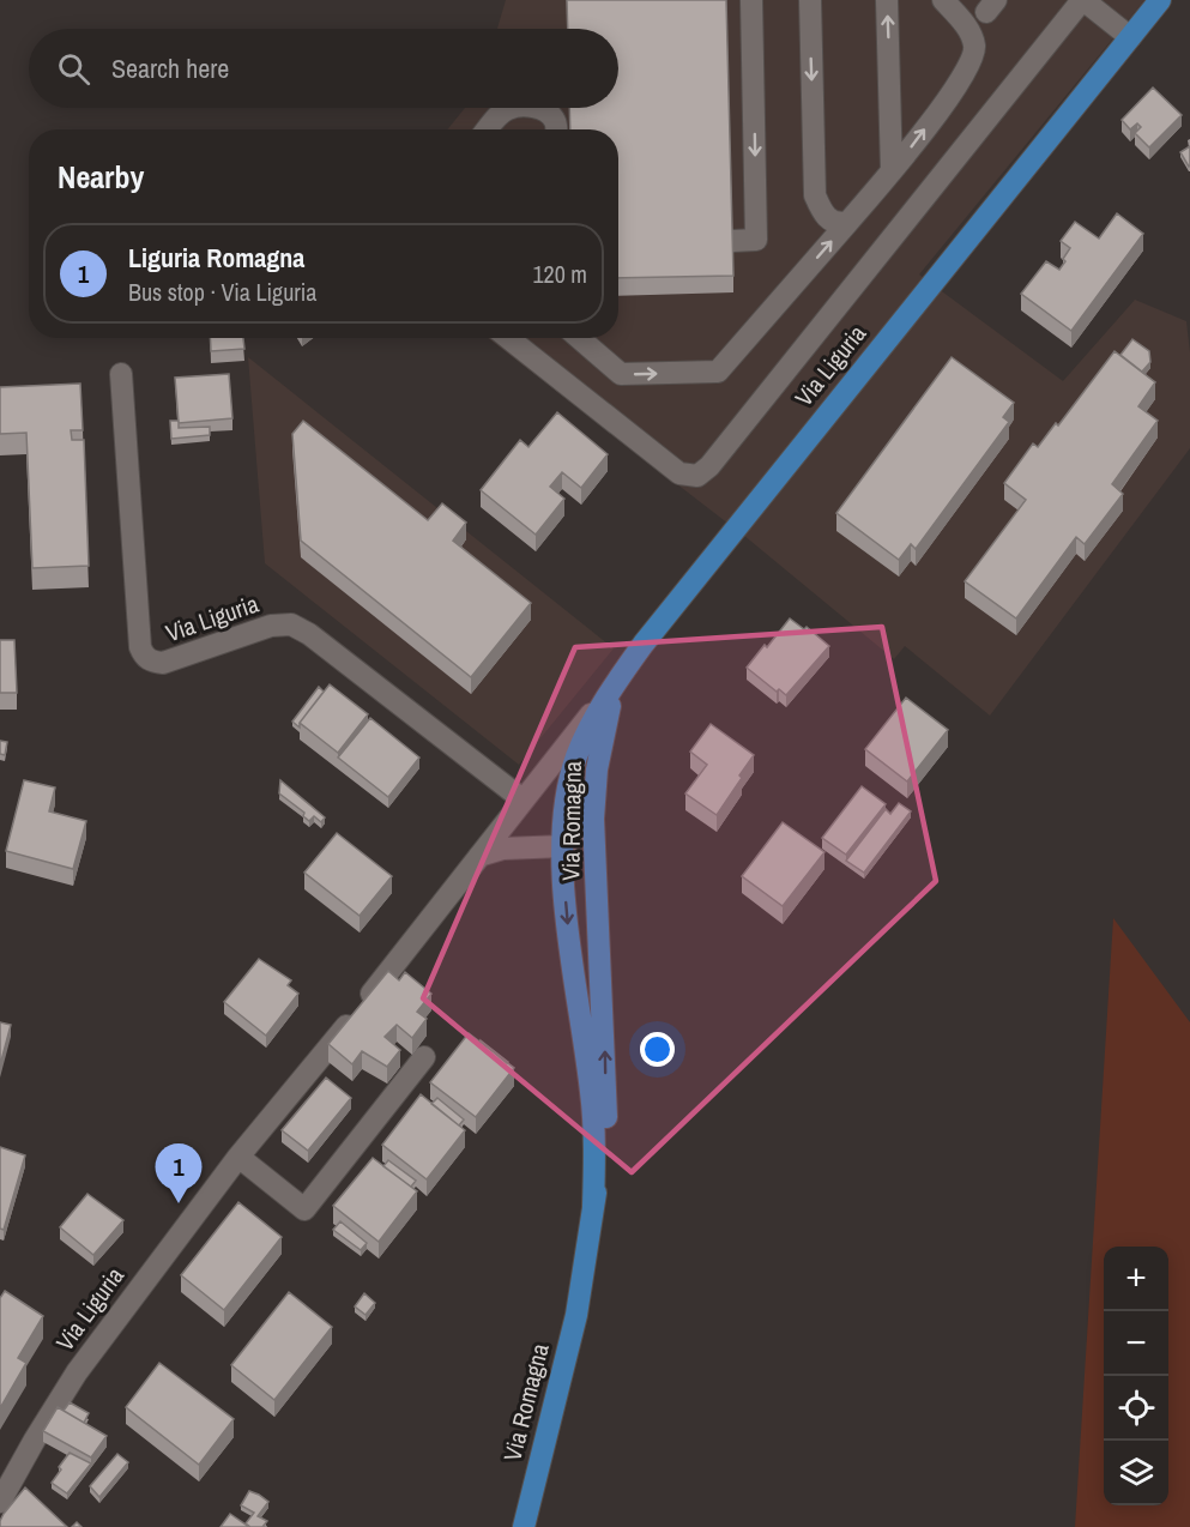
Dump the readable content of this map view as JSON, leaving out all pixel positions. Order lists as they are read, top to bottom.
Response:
{
  "streets": {
    "main road": ["Via Liguria", "Via Romagna"]
  },
  "crossings": [
    ["Via Liguria", "Via Romagna"]
  ],
  "page": {
    "search": "Search here",
    "heading": "Nearby",
    "list": [
      {
        "mark": "1",
        "name": "Liguria Romagna",
        "note": "Bus stop · Via Liguria",
        "value": "120 m"
      }
    ],
    "pins": "1",
    "map_buttons": ["+", "−"]
  }
}
